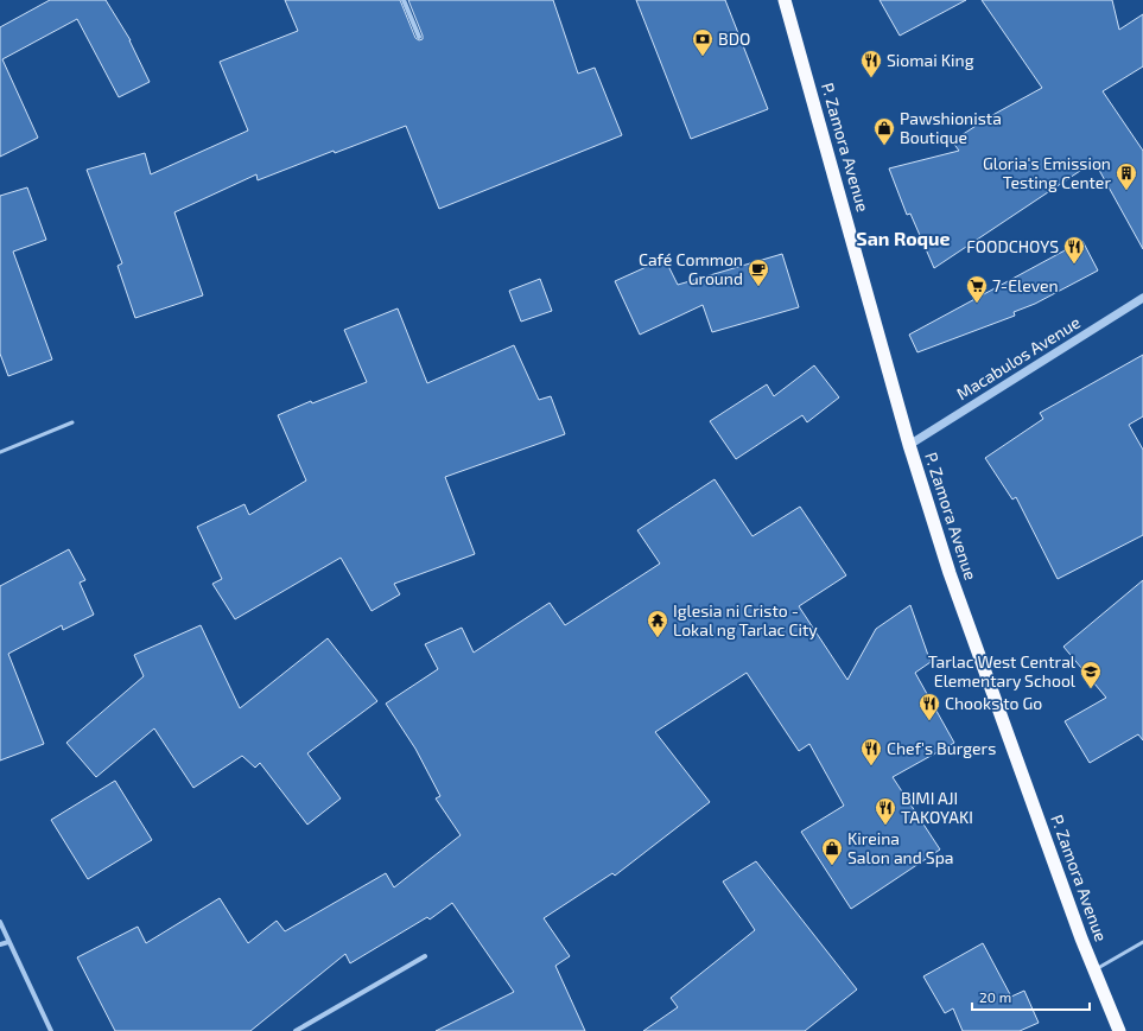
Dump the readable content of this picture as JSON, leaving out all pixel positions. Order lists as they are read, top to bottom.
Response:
{
  "streets": {
    "highway": ["P. Zamora Avenue"],
    "street": ["Macabulos Avenue"]
  },
  "crossings": [
    ["P. Zamora Avenue", "Macabulos Avenue"]
  ],
  "districts": ["San Roque"],
  "places": {
    "bank": ["BDO"],
    "restaurant": [
      "Siomai King",
      "FOODCHOYS",
      "Chooks to Go",
      "Chef's Burgers",
      "BIMI AJI TAKOYAKI"
    ],
    "shop": ["Pawshionista Boutique", "Kireina Salon and Spa"],
    "building": ["Gloria's Emission Testing Center"],
    "cafe": ["Café Common Ground"],
    "supermarket": ["7-Eleven"],
    "temple": ["Iglesia ni Cristo - Lokal ng Tarlac City"],
    "school or university": ["Tarlac West Central Elementary School"]
  },
  "scale_bar": "20 m"
}
